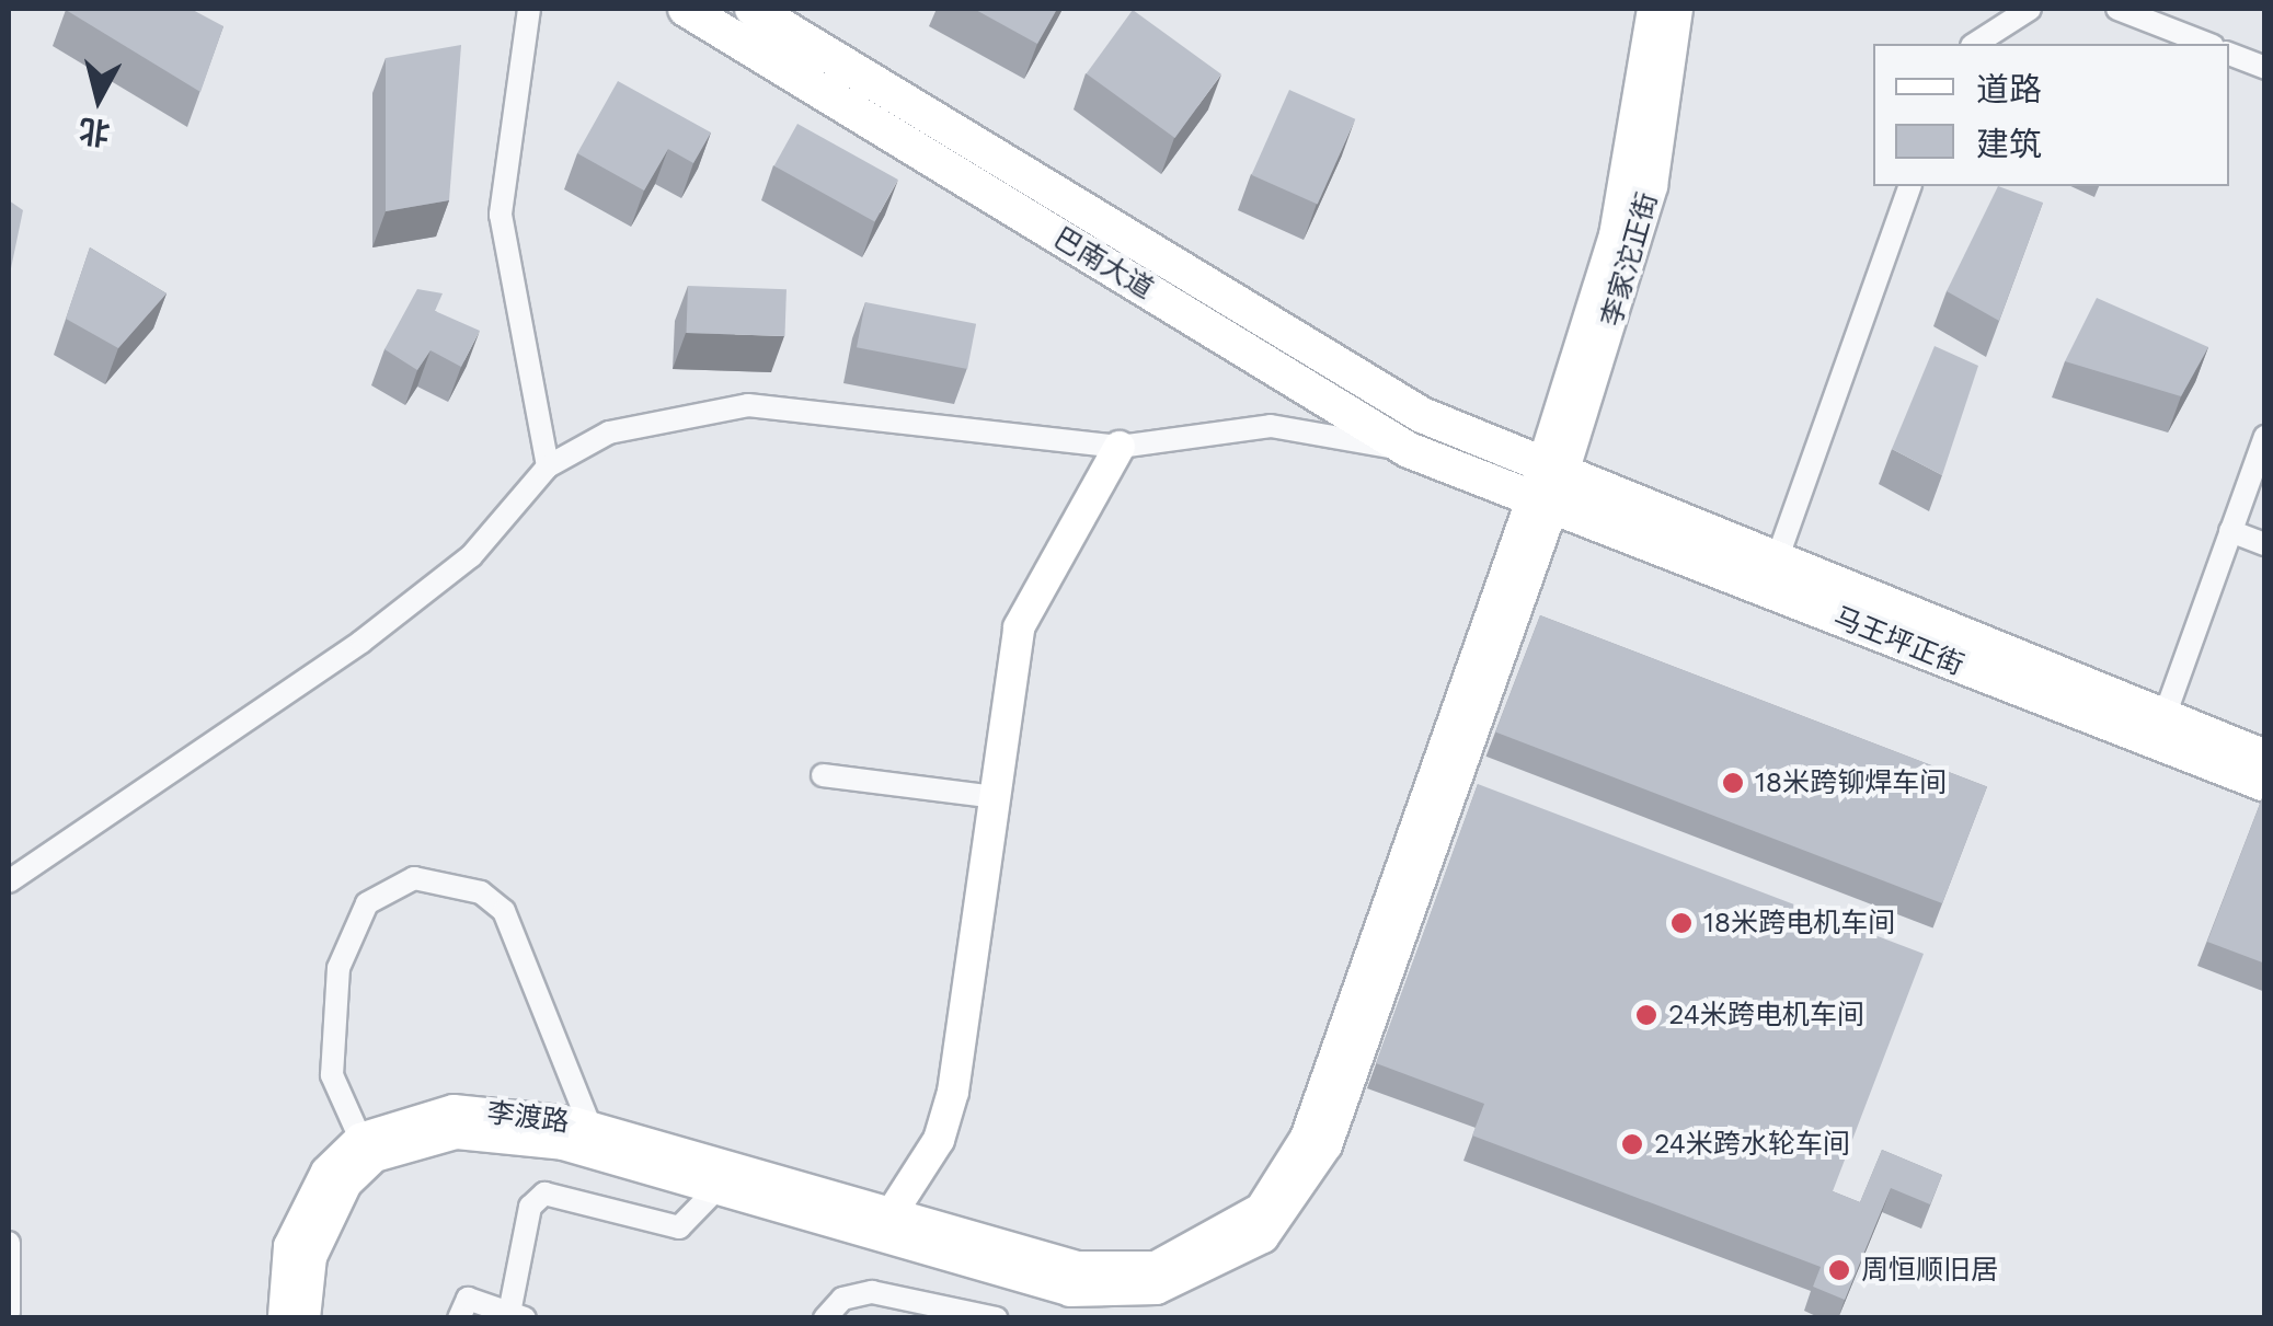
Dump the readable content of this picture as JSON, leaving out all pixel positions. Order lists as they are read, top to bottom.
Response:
{
  "streets": {
    "main road": [
      "李家沱正街",
      "巴南大道",
      "马王坪正街",
      "李渡路"
    ]
  },
  "crossings": [
    ["李家沱正街", "巴南大道"],
    ["李家沱正街", "马王坪正街"],
    ["巴南大道", "马王坪正街"]
  ],
  "places": [
    "18米跨铆焊车间",
    "18米跨电机车间",
    "24米跨电机车间",
    "24米跨水轮车间",
    "周恒顺旧居"
  ],
  "legend": ["道路", "建筑"],
  "north": "bottom"
}
